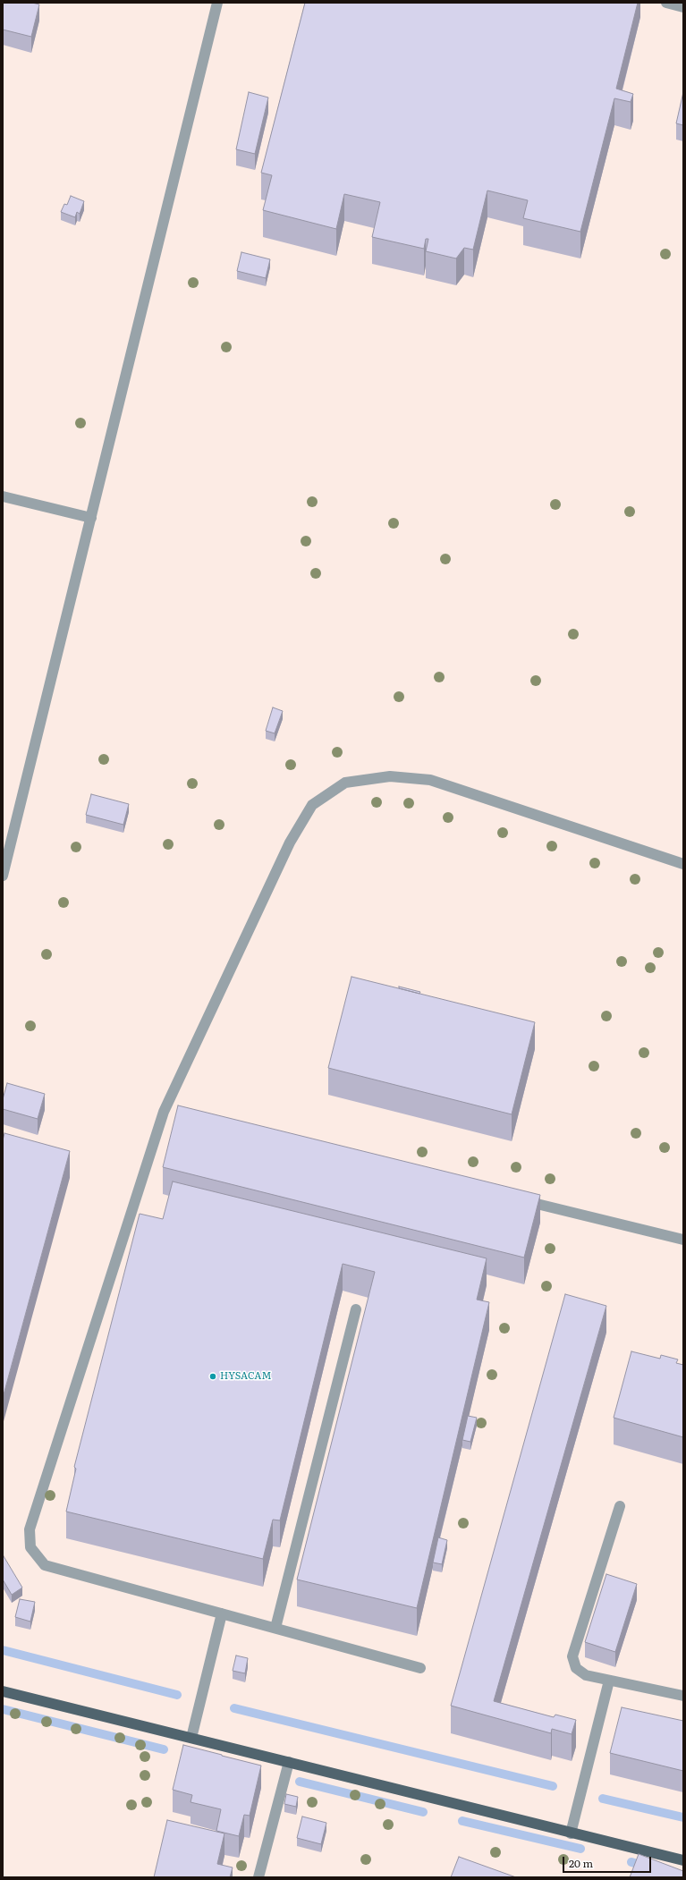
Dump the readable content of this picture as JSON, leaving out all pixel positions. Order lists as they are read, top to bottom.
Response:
{
  "places": ["HYSACAM"],
  "scale_bar": "20 m"
}
